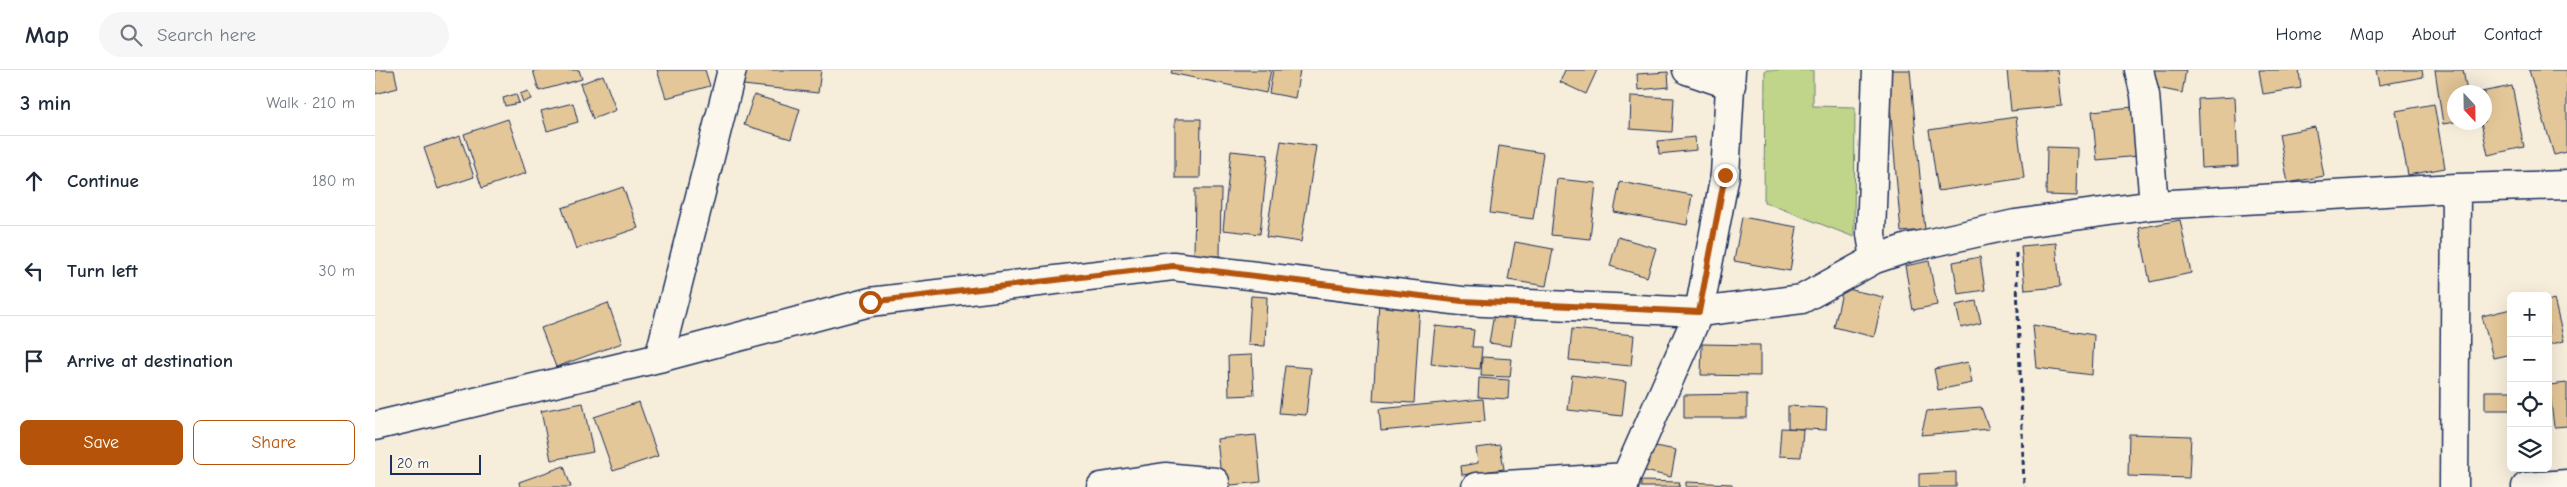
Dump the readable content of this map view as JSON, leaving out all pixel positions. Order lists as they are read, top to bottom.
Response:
{
  "scale_bar": "20 m",
  "north": "bottom",
  "page": {
    "header": "Map",
    "search": "Search here",
    "nav": [
      "Home",
      "Map",
      "About",
      "Contact"
    ],
    "heading": ["3 min", "Walk · 210 m"],
    "list": [
      ["Continue", "180 m"],
      ["Turn left", "30 m"],
      "Arrive at destination"
    ],
    "map_buttons": ["+", "−"],
    "buttons": ["Save", "Share"],
    "scale": "20 m"
  }
}
